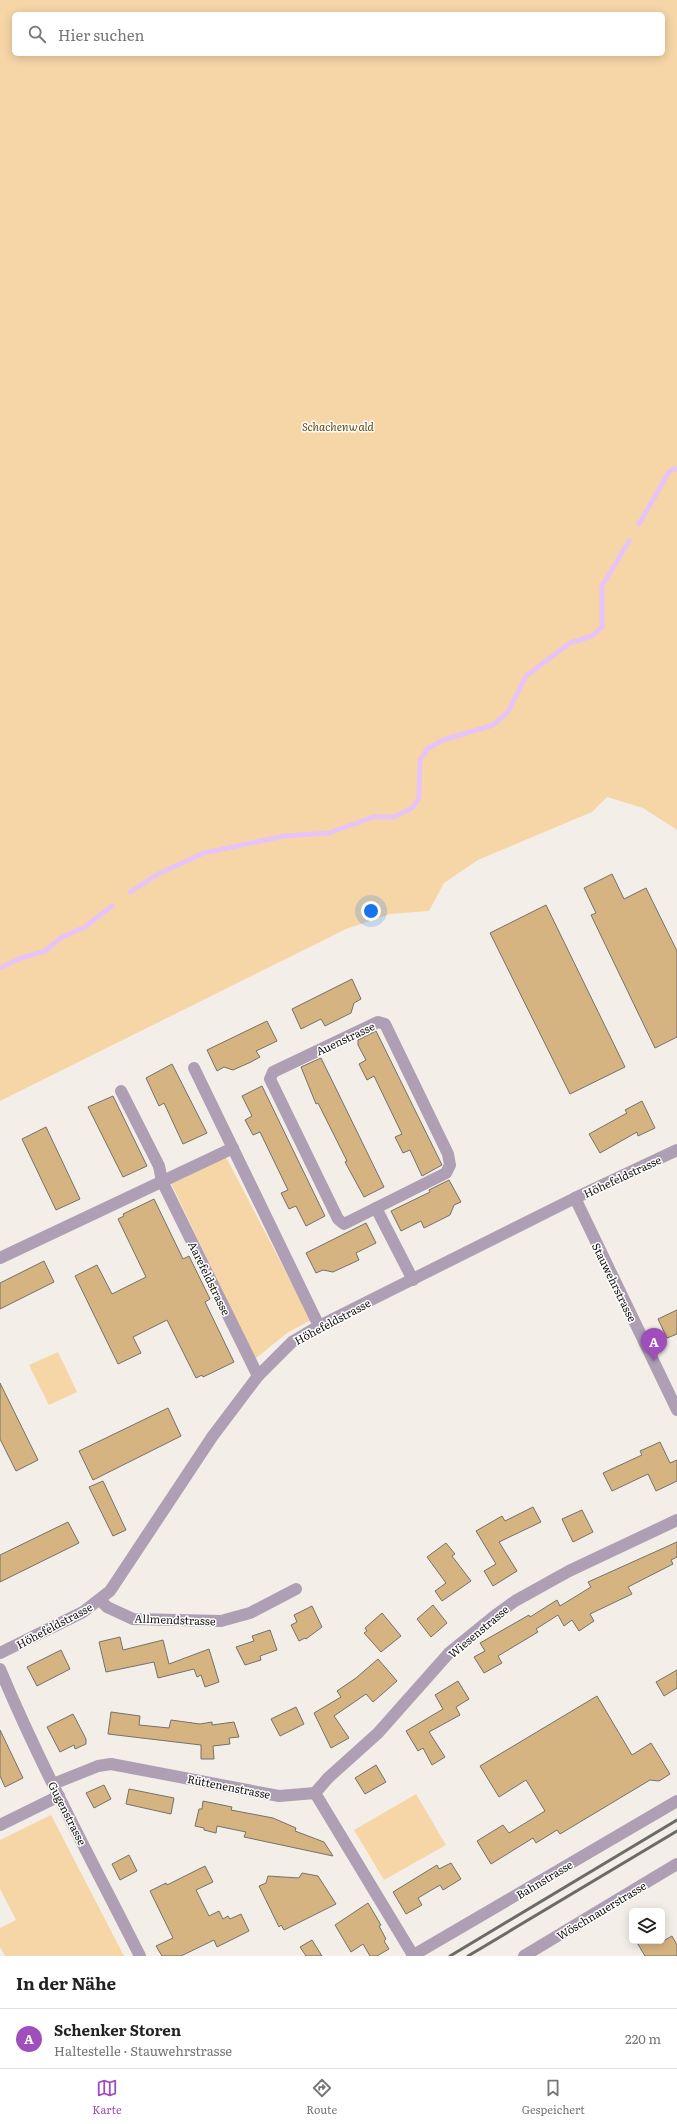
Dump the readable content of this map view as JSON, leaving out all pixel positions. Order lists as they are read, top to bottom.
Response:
{
  "streets": {
    "street": [
      "Auenstrasse",
      "Höhefeldstrasse",
      "Aarefeldstrasse",
      "Stauwehrstrasse",
      "Allmendstrasse",
      "Wiesenstrasse",
      "Rüttenenstrasse",
      "Gugenstrasse",
      "Bahnstrasse",
      "Wöschnauerstrasse"
    ]
  },
  "crossings": [
    ["Höhefeldstrasse", "Aarefeldstrasse"],
    ["Höhefeldstrasse", "Stauwehrstrasse"],
    ["Höhefeldstrasse", "Allmendstrasse"],
    ["Wiesenstrasse", "Rüttenenstrasse"],
    ["Rüttenenstrasse", "Gugenstrasse"]
  ],
  "parks": ["Schachenwald"],
  "page": {
    "search": "Hier suchen",
    "pins": "A",
    "heading": "In der Nähe",
    "list": [
      {
        "mark": "A",
        "name": "Schenker Storen",
        "note": "Haltestelle · Stauwehrstrasse",
        "value": "220 m"
      }
    ],
    "nav": ["Karte", "Route", "Gespeichert"]
  }
}
